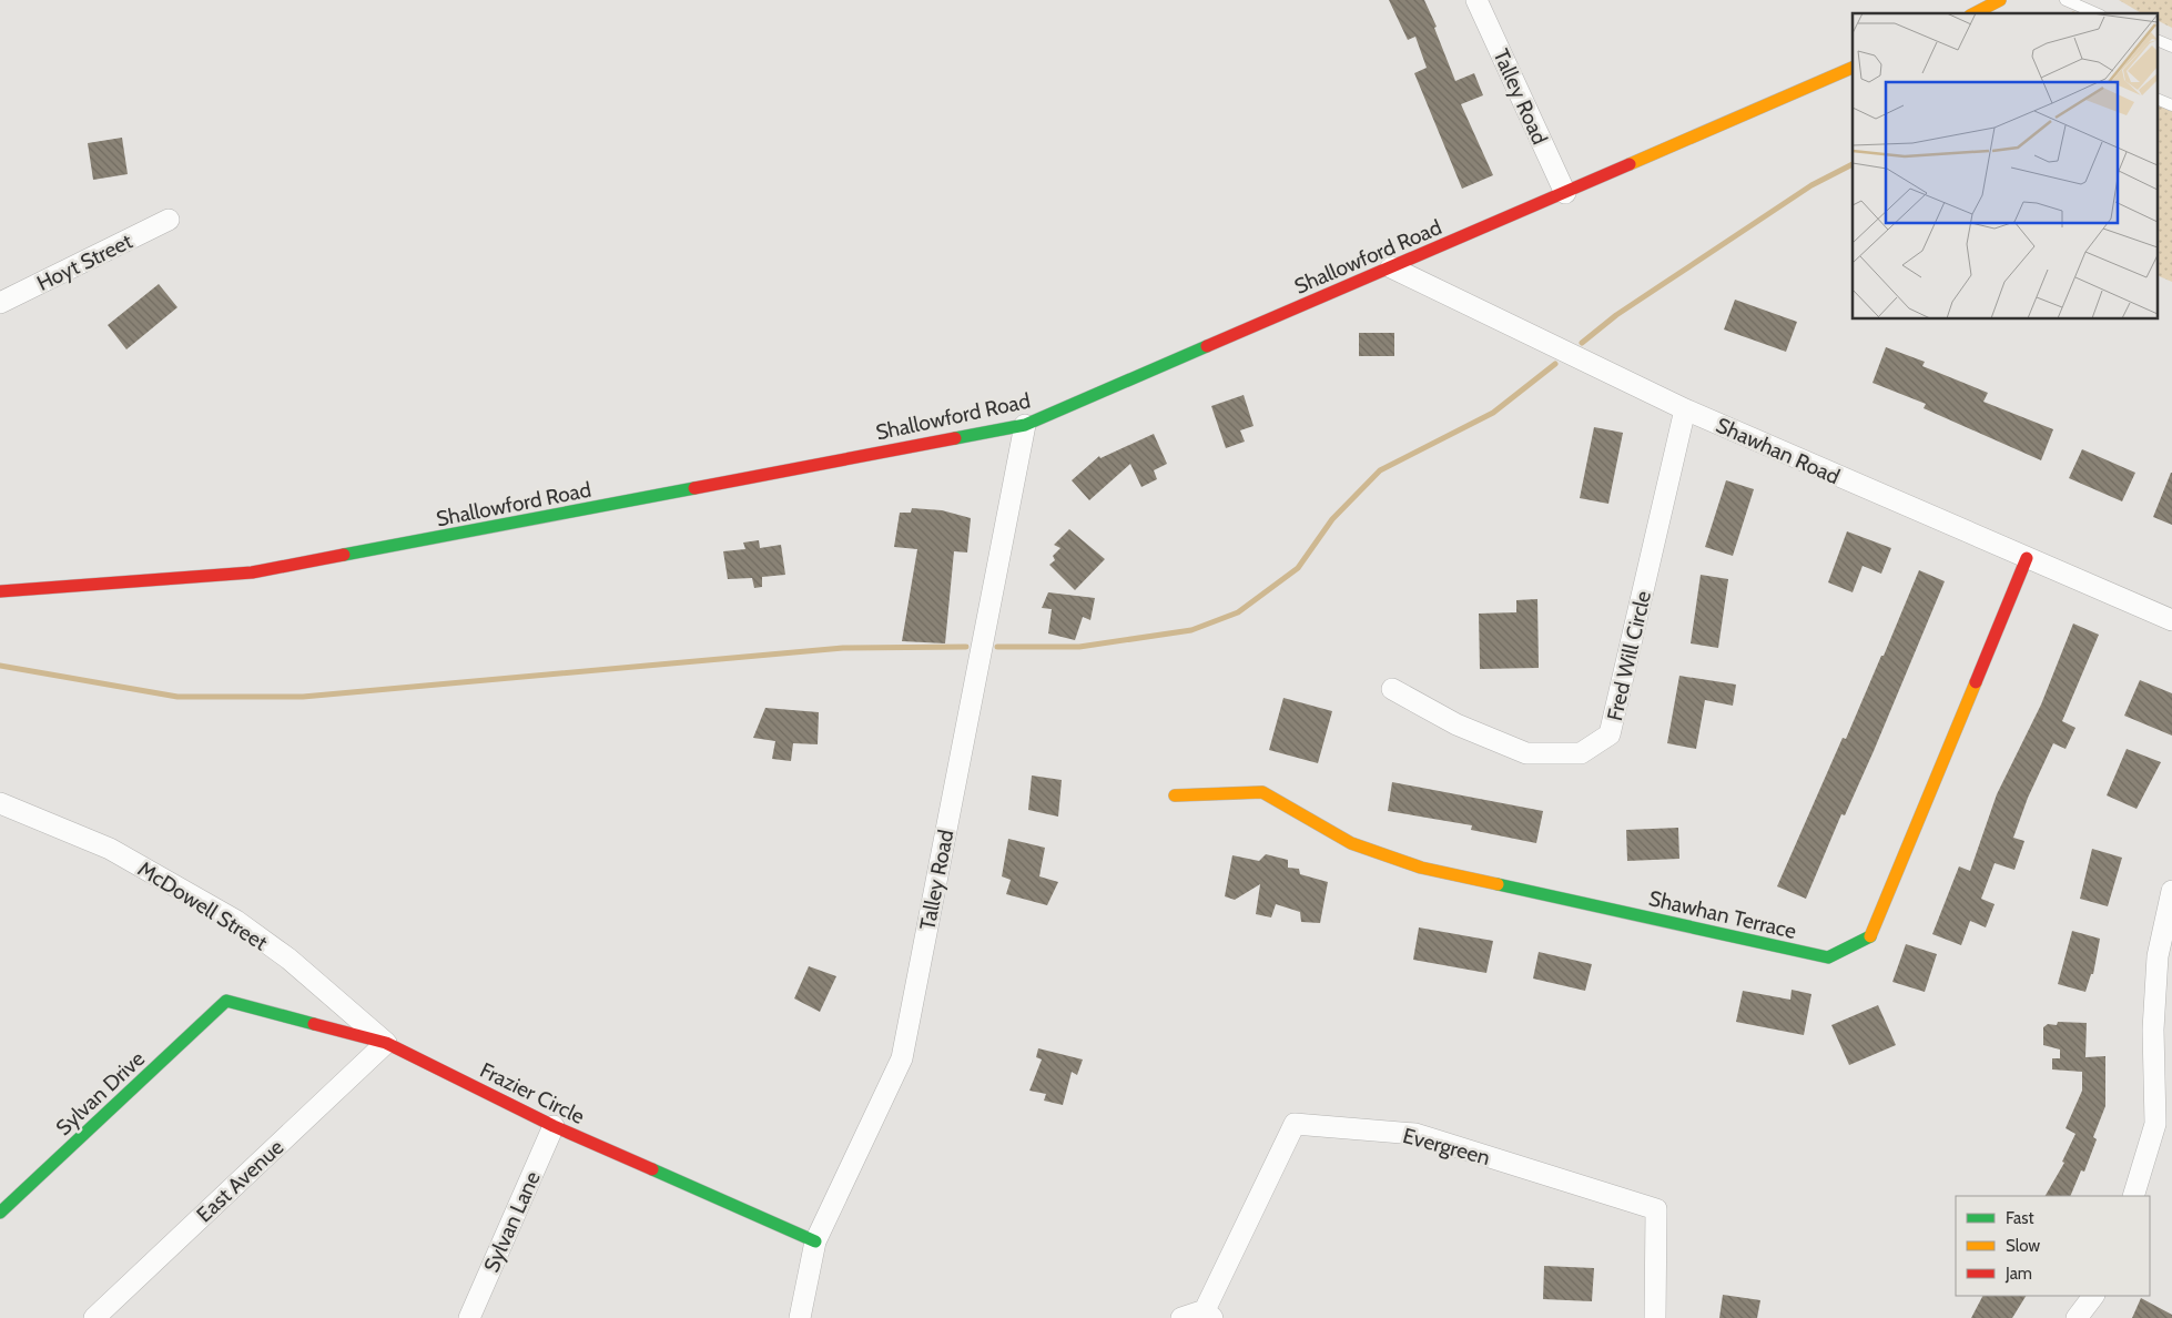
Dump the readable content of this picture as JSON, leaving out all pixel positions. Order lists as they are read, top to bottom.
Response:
{
  "streets": {
    "street": [
      "Talley Road",
      "Shallowford Road",
      "Hoyt Street",
      "Shawhan Road",
      "Fred Will Circle",
      "McDowell Street",
      "Shawhan Terrace",
      "Sylvan Drive",
      "Frazier Circle",
      "Evergreen",
      "East Avenue",
      "Sylvan Lane"
    ]
  },
  "crossings": [
    ["Talley Road", "Shallowford Road"],
    ["Talley Road", "Frazier Circle"],
    ["Shallowford Road", "Shawhan Road"],
    ["Shawhan Road", "Fred Will Circle"],
    ["Shawhan Road", "Shawhan Terrace"],
    ["McDowell Street", "Frazier Circle"],
    ["McDowell Street", "East Avenue"],
    ["Sylvan Drive", "Frazier Circle"],
    ["Frazier Circle", "East Avenue"],
    ["Frazier Circle", "Sylvan Lane"]
  ],
  "legend": ["Fast", "Slow", "Jam"]
}
